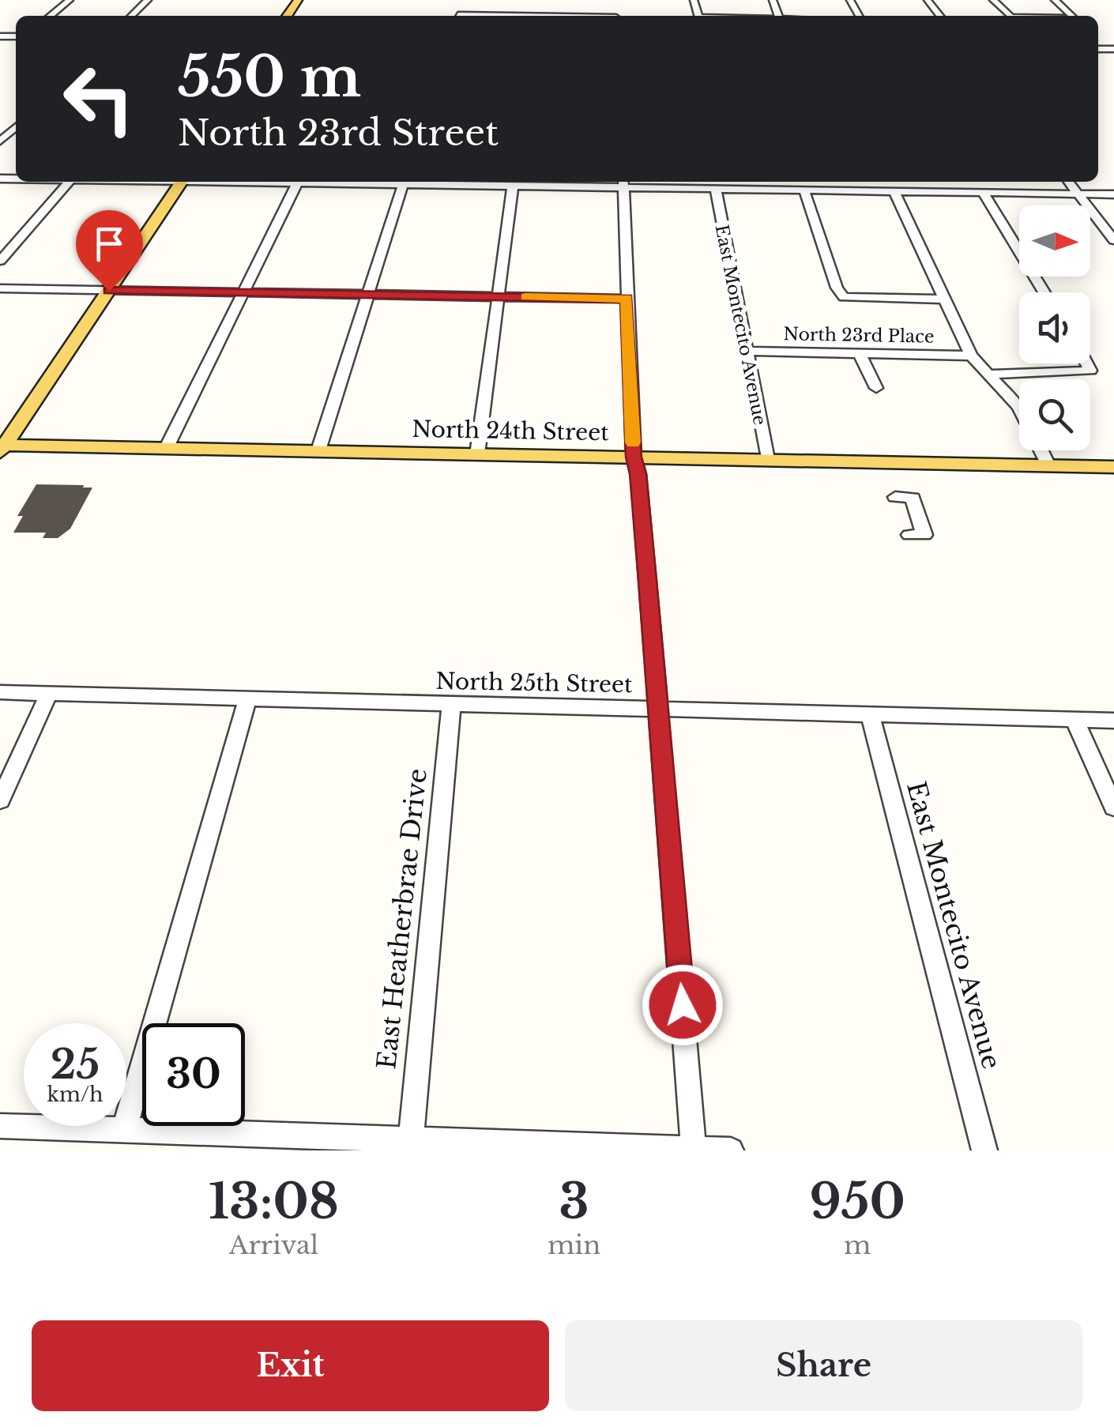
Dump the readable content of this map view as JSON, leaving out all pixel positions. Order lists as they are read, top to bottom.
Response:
{
  "streets": {
    "main road": ["North 24th Street"],
    "street": [
      "East Montecito Avenue",
      "North 23rd Place",
      "North 25th Street",
      "East Heatherbrae Drive"
    ]
  },
  "crossings": [
    ["East Montecito Avenue", "North 23rd Place"],
    ["East Montecito Avenue", "North 24th Street"],
    ["East Montecito Avenue", "North 25th Street"],
    ["North 25th Street", "East Heatherbrae Drive"]
  ],
  "north": "right",
  "page": {
    "turn": ["550 m", "North 23rd Street"],
    "speed": "25 km/h",
    "limit": "30",
    "eta": [
      "13:08",
      "Arrival",
      "3",
      "min",
      "950",
      "m"
    ],
    "buttons": ["Exit", "Share"]
  }
}
